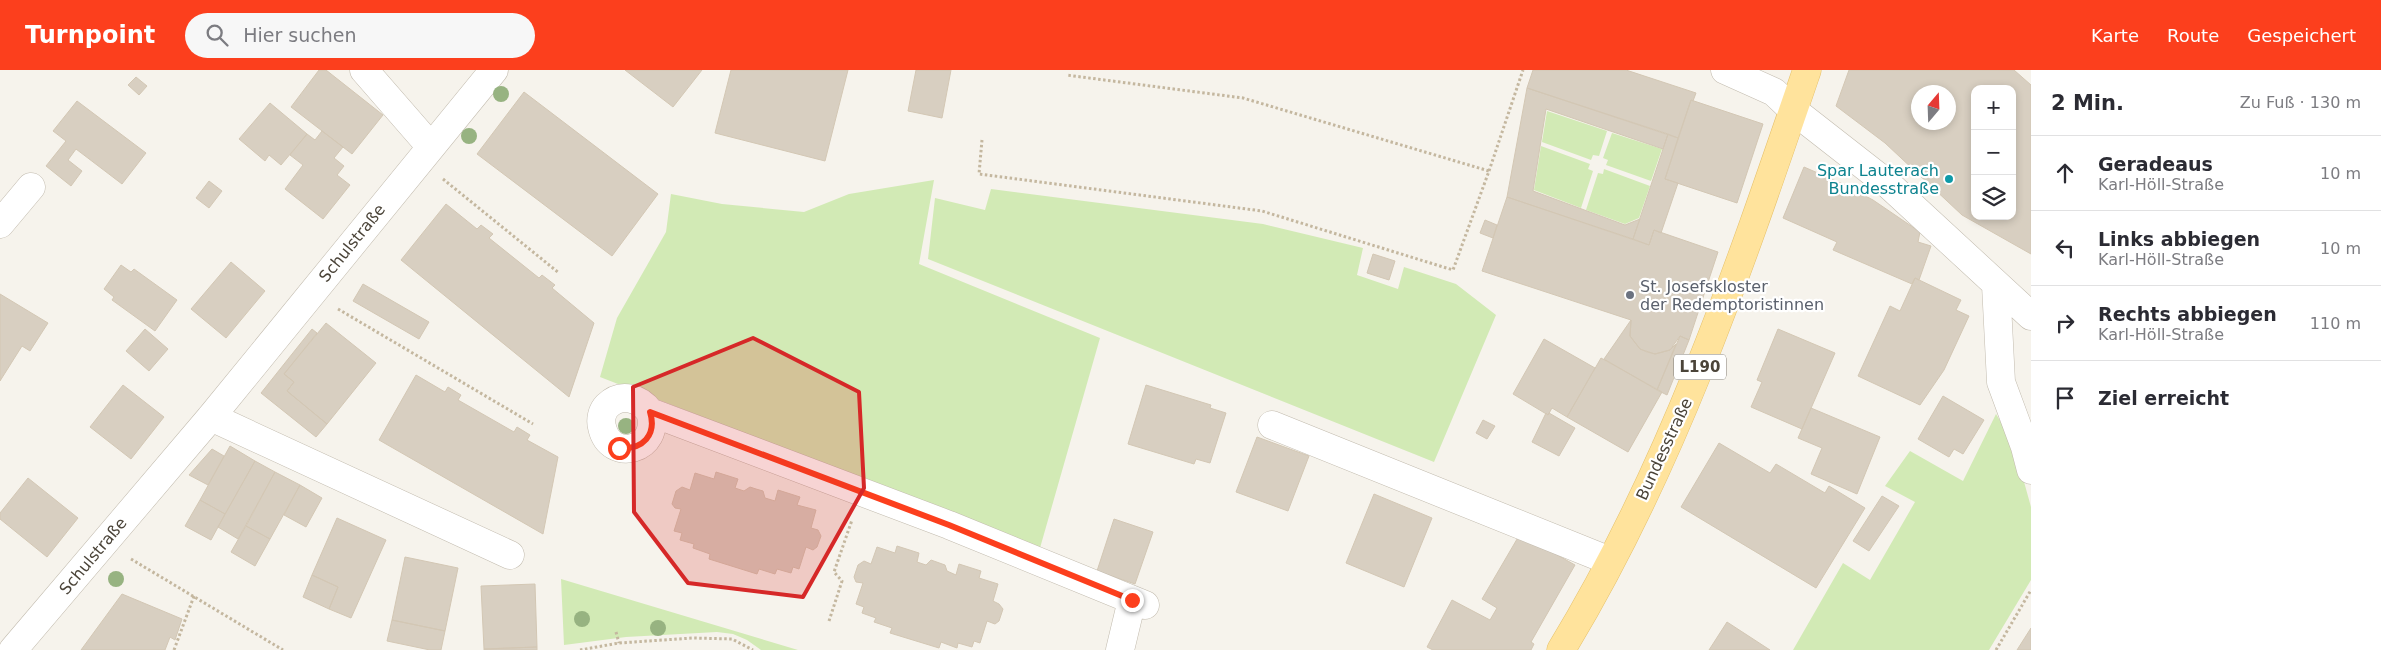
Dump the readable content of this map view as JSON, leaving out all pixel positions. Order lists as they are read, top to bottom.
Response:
{
  "streets": {
    "main road": ["L190", "Bundesstraße"],
    "street": ["Schulstraße"]
  },
  "places": ["Spar Lauterach Bundesstraße", "St. Josefskloster der Redemptoristinnen"],
  "north": "top",
  "page": {
    "header": "Turnpoint",
    "search": "Hier suchen",
    "nav": ["Karte", "Route", "Gespeichert"],
    "heading": ["2 Min.", "Zu Fuß · 130 m"],
    "map_buttons": ["+", "−"],
    "list": [
      ["Geradeaus", "Karl-Höll-Straße", "10 m"],
      ["Links abbiegen", "Karl-Höll-Straße", "10 m"],
      ["Rechts abbiegen", "Karl-Höll-Straße", "110 m"],
      "Ziel erreicht"
    ]
  }
}
